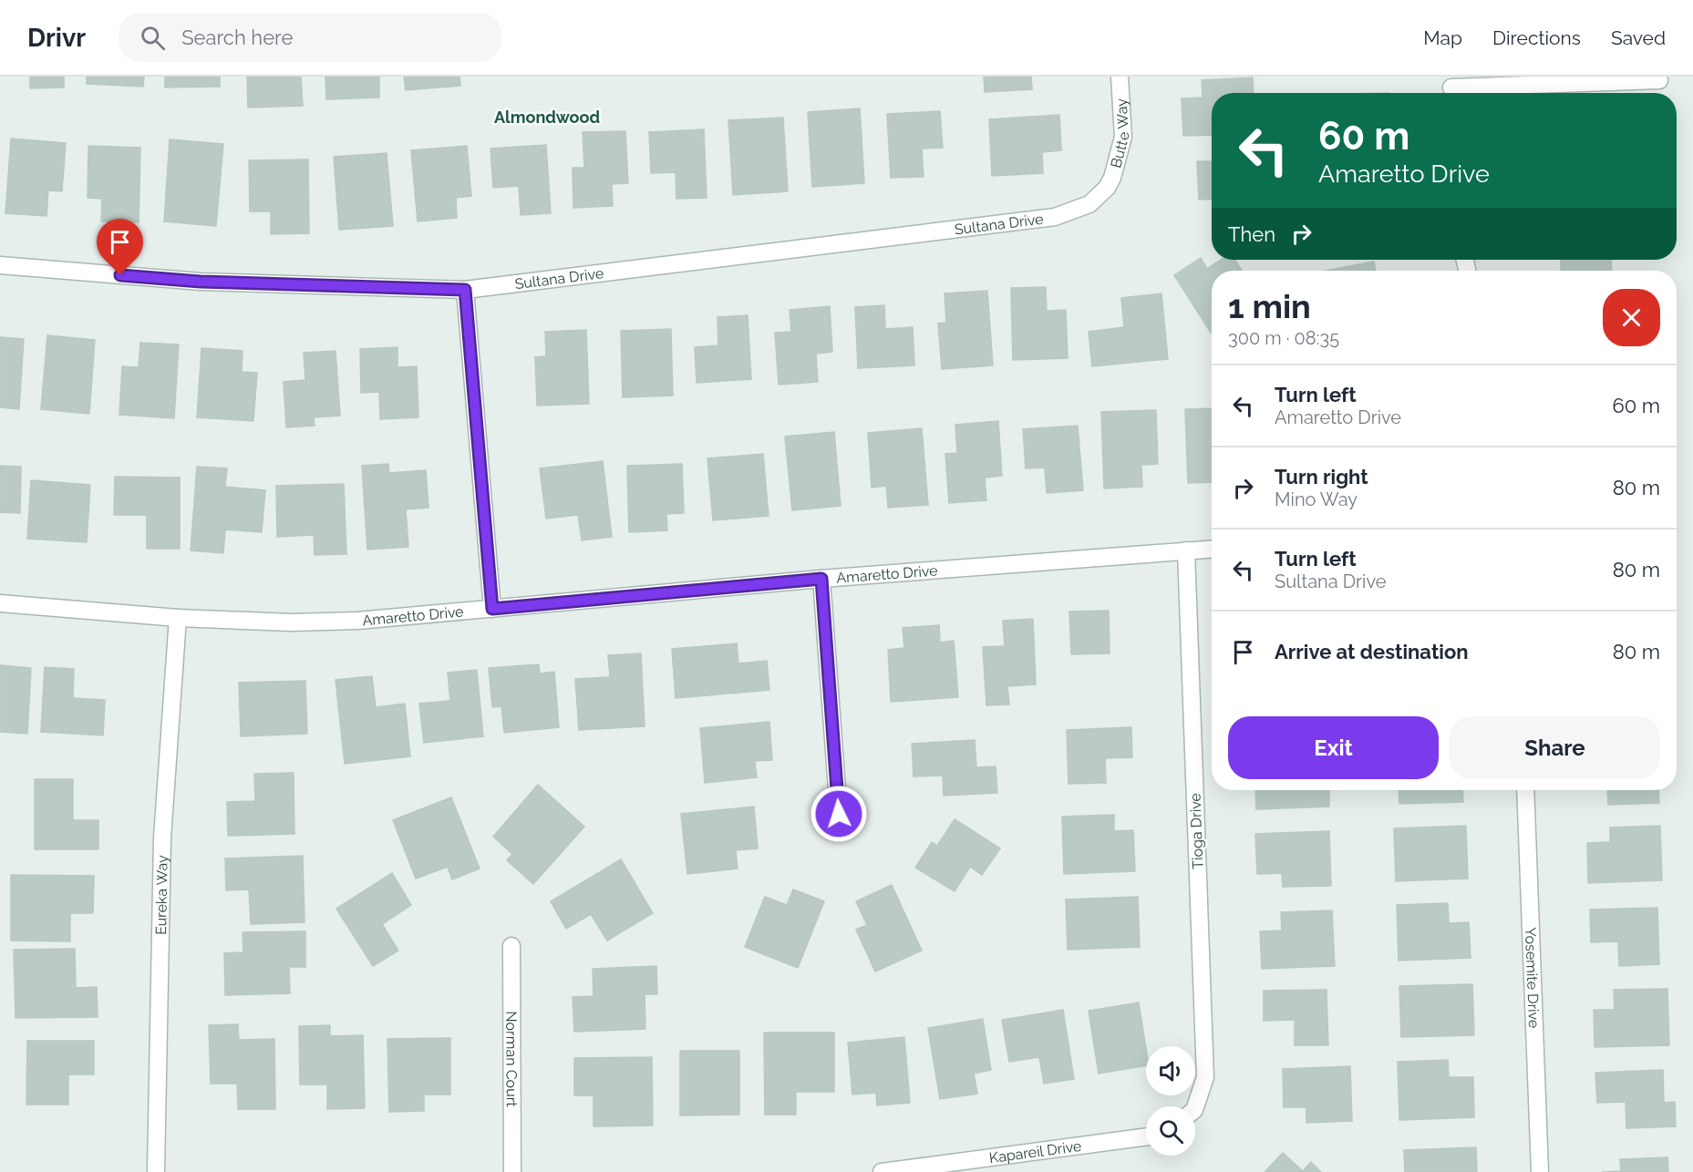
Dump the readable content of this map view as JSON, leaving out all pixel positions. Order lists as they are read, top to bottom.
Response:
{
  "streets": {
    "street": [
      "Butte Way",
      "Sultana Drive",
      "Amaretto Drive",
      "Tioga Drive",
      "Eureka Way",
      "Yosemite Drive",
      "Norman Court",
      "Kapareil Drive"
    ]
  },
  "crossings": [
    ["Butte Way", "Sultana Drive"],
    ["Amaretto Drive", "Tioga Drive"],
    ["Amaretto Drive", "Eureka Way"]
  ],
  "districts": ["Almondwood"],
  "page": {
    "header": "Drivr",
    "search": "Search here",
    "nav": ["Map", "Directions", "Saved"],
    "turn": ["60 m", "Amaretto Drive"],
    "then": "Then",
    "heading": ["1 min", "300 m · 08:35"],
    "list": [
      {
        "name": "Turn left",
        "note": "Amaretto Drive",
        "value": "60 m"
      },
      {
        "name": "Turn right",
        "note": "Mino Way",
        "value": "80 m"
      },
      {
        "name": "Turn left",
        "note": "Sultana Drive",
        "value": "80 m"
      },
      {
        "name": "Arrive at destination",
        "value": "80 m"
      }
    ],
    "buttons": ["Exit", "Share"]
  }
}
